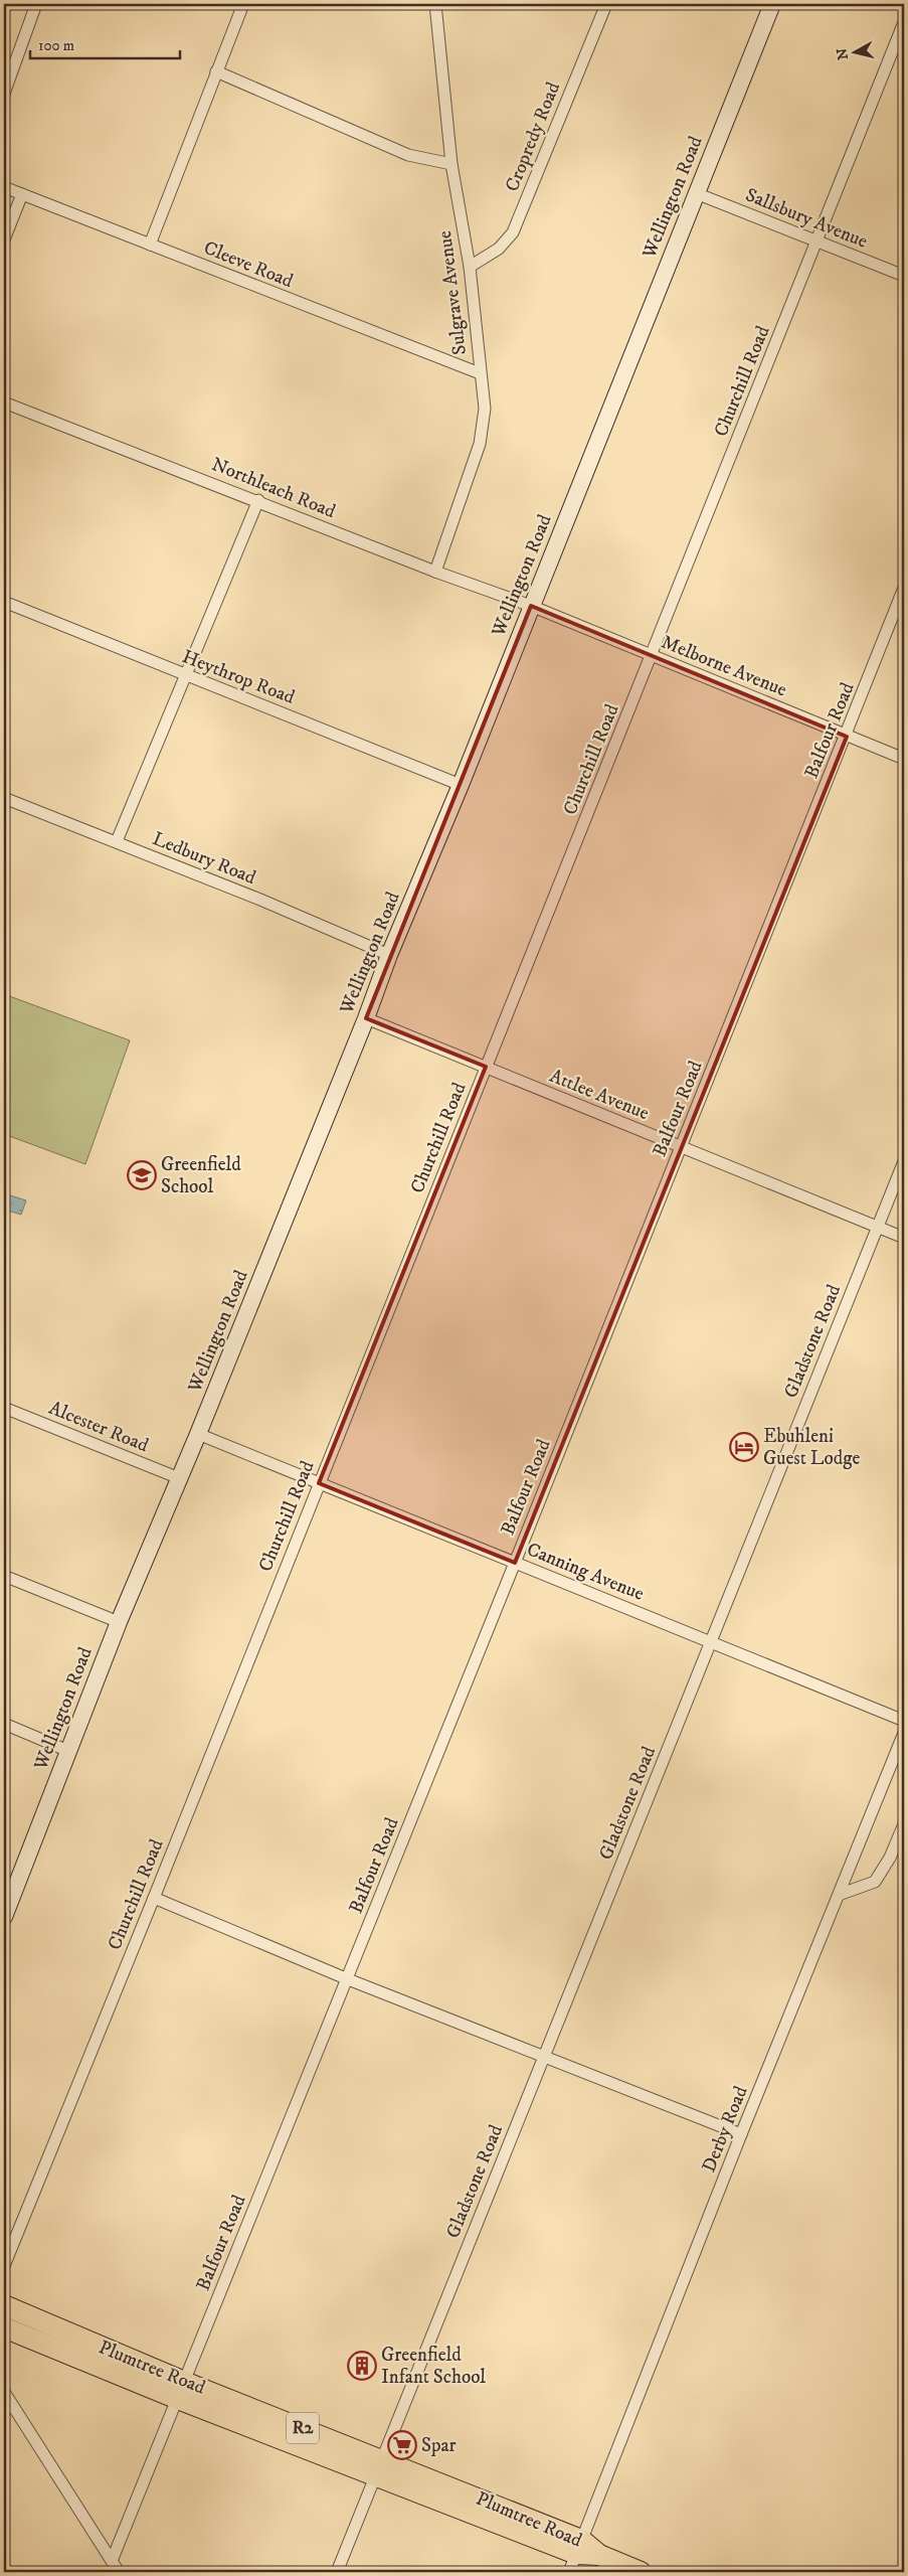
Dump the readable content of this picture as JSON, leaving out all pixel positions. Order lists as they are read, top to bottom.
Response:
{
  "streets": {
    "highway": ["Plumtree Road", "R2"],
    "main road": ["Wellington Road"],
    "street": [
      "Cropredy Road",
      "Sallsbury Avenue",
      "Cleeve Road",
      "Sulgrave Avenue",
      "Churchill Road",
      "Northleach Road",
      "Melborne Avenue",
      "Heythrop Road",
      "Balfour Road",
      "Ledbury Road",
      "Attlee Avenue",
      "Gladstone Road",
      "Alcester Road",
      "Canning Avenue",
      "Derby Road"
    ]
  },
  "crossings": [
    ["Cropredy Road", "Sulgrave Avenue"],
    ["Wellington Road", "Sallsbury Avenue"],
    ["Wellington Road", "Northleach Road"],
    ["Wellington Road", "Melborne Avenue"],
    ["Wellington Road", "Heythrop Road"],
    ["Wellington Road", "Ledbury Road"],
    ["Wellington Road", "Attlee Avenue"],
    ["Wellington Road", "Alcester Road"],
    ["Wellington Road", "Canning Avenue"],
    ["Sallsbury Avenue", "Churchill Road"],
    ["Cleeve Road", "Sulgrave Avenue"],
    ["Sulgrave Avenue", "Northleach Road"],
    ["Churchill Road", "Melborne Avenue"],
    ["Churchill Road", "Attlee Avenue"],
    ["Churchill Road", "Canning Avenue"],
    ["Northleach Road", "Melborne Avenue"],
    ["Melborne Avenue", "Balfour Road"],
    ["Balfour Road", "Attlee Avenue"],
    ["Balfour Road", "Canning Avenue"],
    ["Balfour Road", "Plumtree Road"],
    ["Attlee Avenue", "Gladstone Road"],
    ["Gladstone Road", "Canning Avenue"],
    ["Gladstone Road", "Plumtree Road"],
    ["Derby Road", "Plumtree Road"]
  ],
  "places": {
    "school or university": ["Greenfield School"],
    "hotel": ["Ebuhleni Guest Lodge"],
    "building": ["Greenfield Infant School"],
    "supermarket": ["Spar"]
  },
  "scale_bar": "100 m",
  "north": "left"
}
